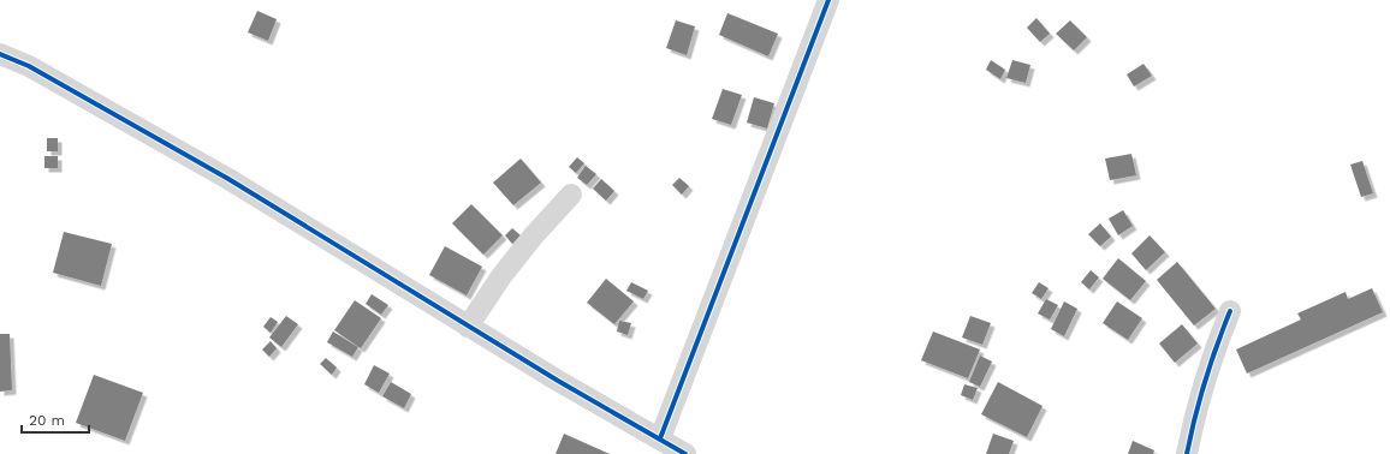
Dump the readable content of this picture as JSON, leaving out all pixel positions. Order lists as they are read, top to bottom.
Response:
{
  "scale_bar": "20 m"
}
